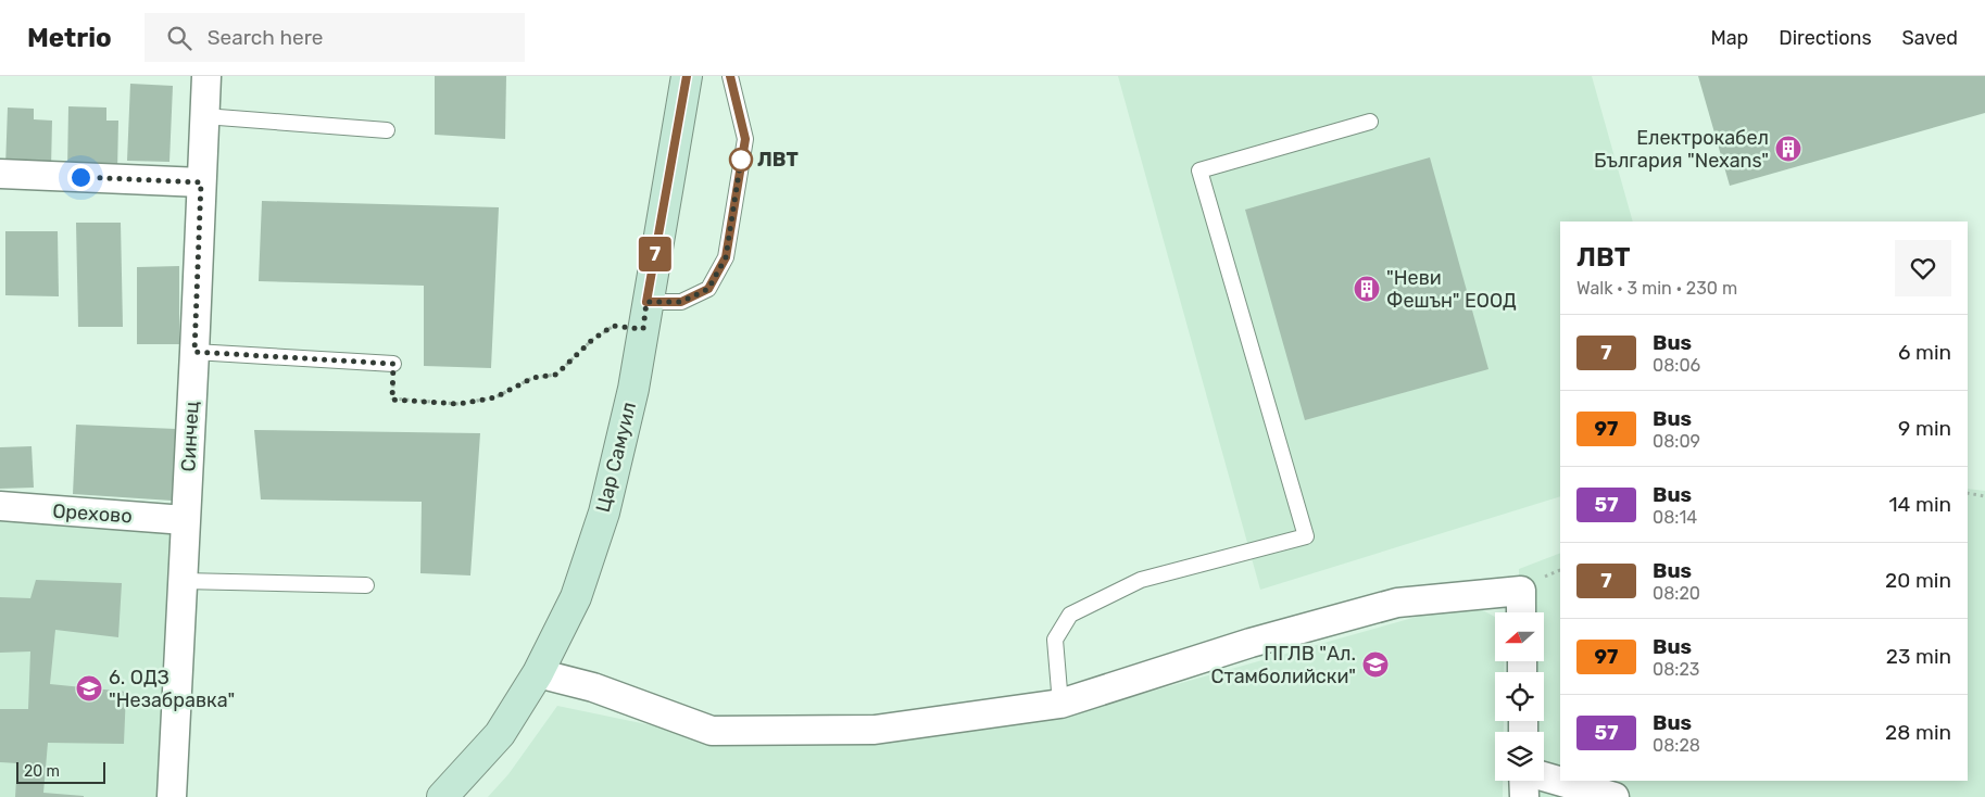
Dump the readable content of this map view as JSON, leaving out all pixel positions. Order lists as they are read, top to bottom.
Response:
{
  "streets": {
    "street": ["Синчец", "Цар Самуил", "Орехово"]
  },
  "crossings": [
    ["Синчец", "Орехово"]
  ],
  "places": {
    "building": ["Електрокабел България \"Nexans\"", "\"Неви Фешън\" ЕООД"],
    "other": ["ЛВТ"],
    "school or university": ["ПГЛВ \"Ал. Стамболийски\"", "6. ОДЗ \"Незабравка\""]
  },
  "lines": ["bus line 7"],
  "scale_bar": "20 m",
  "north": "left",
  "page": {
    "header": "Metrio",
    "search": "Search here",
    "nav": ["Map", "Directions", "Saved"],
    "on_map": "7",
    "heading": ["ЛВТ", "Walk · 3 min · 230 m"],
    "list": [
      {
        "mark": "7",
        "name": "Bus",
        "note": "08:06",
        "value": "6 min"
      },
      {
        "mark": "97",
        "name": "Bus",
        "note": "08:09",
        "value": "9 min"
      },
      {
        "mark": "57",
        "name": "Bus",
        "note": "08:14",
        "value": "14 min"
      },
      {
        "mark": "7",
        "name": "Bus",
        "note": "08:20",
        "value": "20 min"
      },
      {
        "mark": "97",
        "name": "Bus",
        "note": "08:23",
        "value": "23 min"
      },
      {
        "mark": "57",
        "name": "Bus",
        "note": "08:28",
        "value": "28 min"
      }
    ],
    "scale": "20 m"
  }
}
